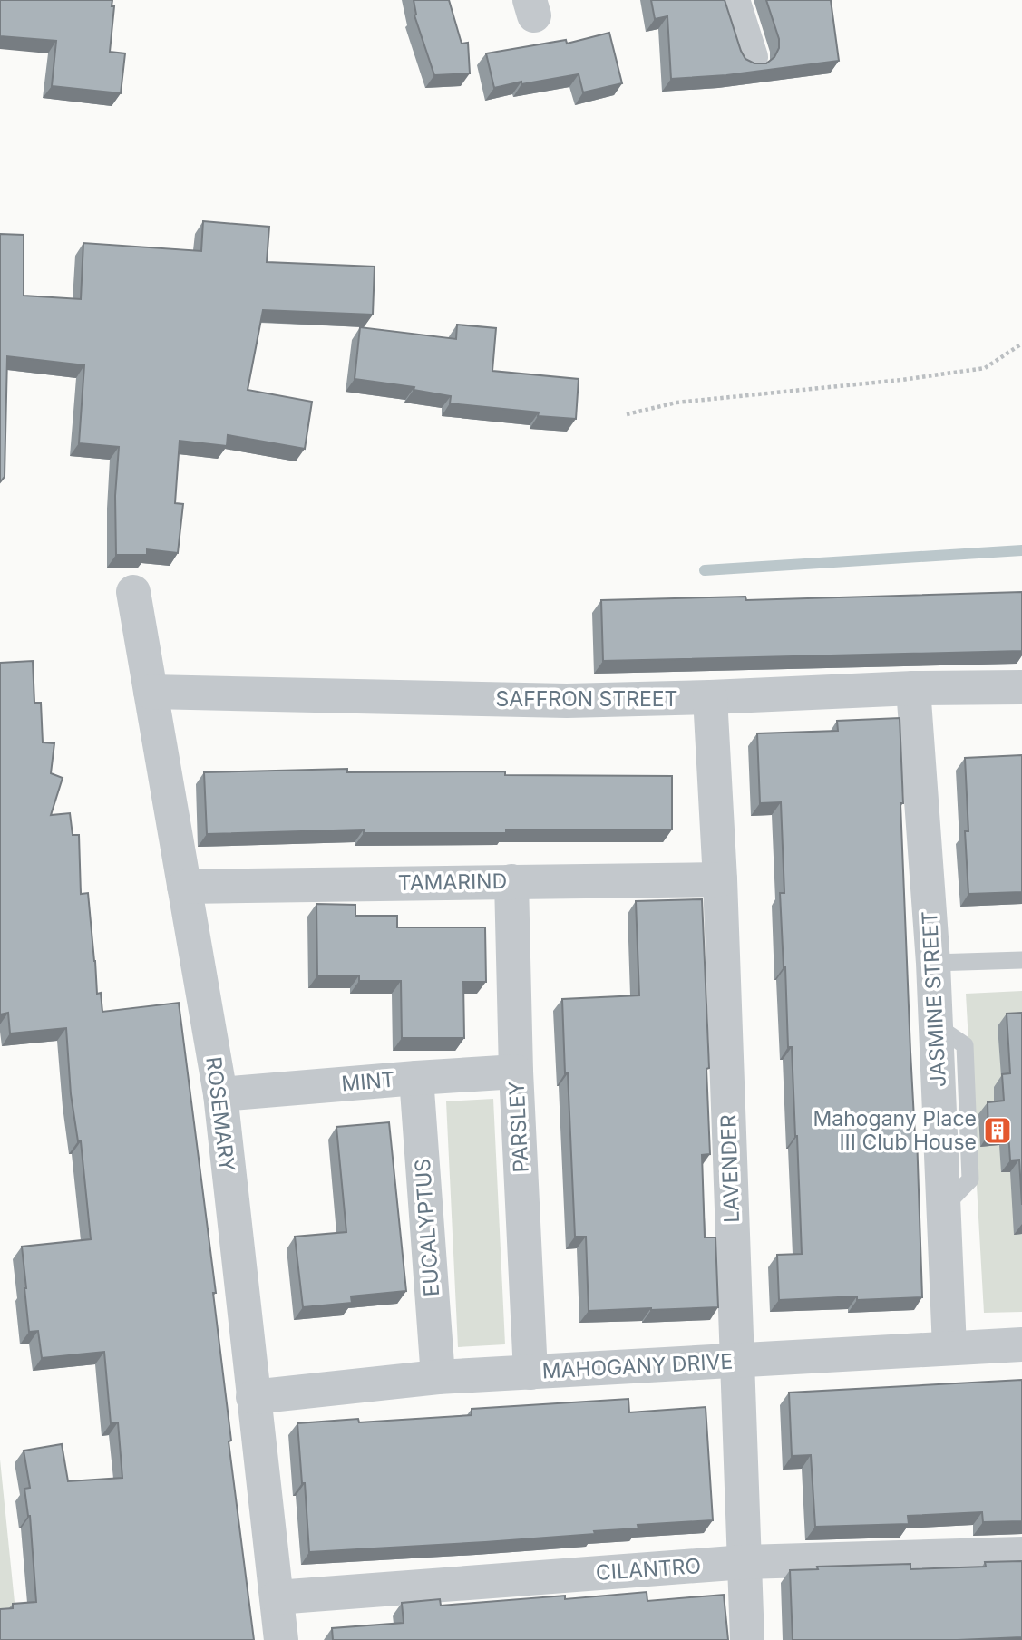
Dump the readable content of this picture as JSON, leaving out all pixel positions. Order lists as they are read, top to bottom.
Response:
{
  "streets": {
    "street": [
      "SAFFRON STREET",
      "TAMARIND",
      "JASMINE STREET",
      "MINT",
      "ROSEMARY",
      "PARSLEY",
      "LAVENDER",
      "EUCALYPTUS",
      "MAHOGANY DRIVE",
      "CILANTRO"
    ]
  },
  "crossings": [
    ["SAFFRON STREET", "JASMINE STREET"],
    ["SAFFRON STREET", "ROSEMARY"],
    ["SAFFRON STREET", "LAVENDER"],
    ["TAMARIND", "ROSEMARY"],
    ["TAMARIND", "PARSLEY"],
    ["TAMARIND", "LAVENDER"],
    ["JASMINE STREET", "MAHOGANY DRIVE"],
    ["MINT", "ROSEMARY"],
    ["MINT", "PARSLEY"],
    ["MINT", "EUCALYPTUS"],
    ["ROSEMARY", "MAHOGANY DRIVE"],
    ["ROSEMARY", "CILANTRO"],
    ["PARSLEY", "MAHOGANY DRIVE"],
    ["LAVENDER", "MAHOGANY DRIVE"],
    ["LAVENDER", "CILANTRO"],
    ["EUCALYPTUS", "MAHOGANY DRIVE"]
  ],
  "places": {
    "building": ["Mahogany Place III Club House"]
  }
}
